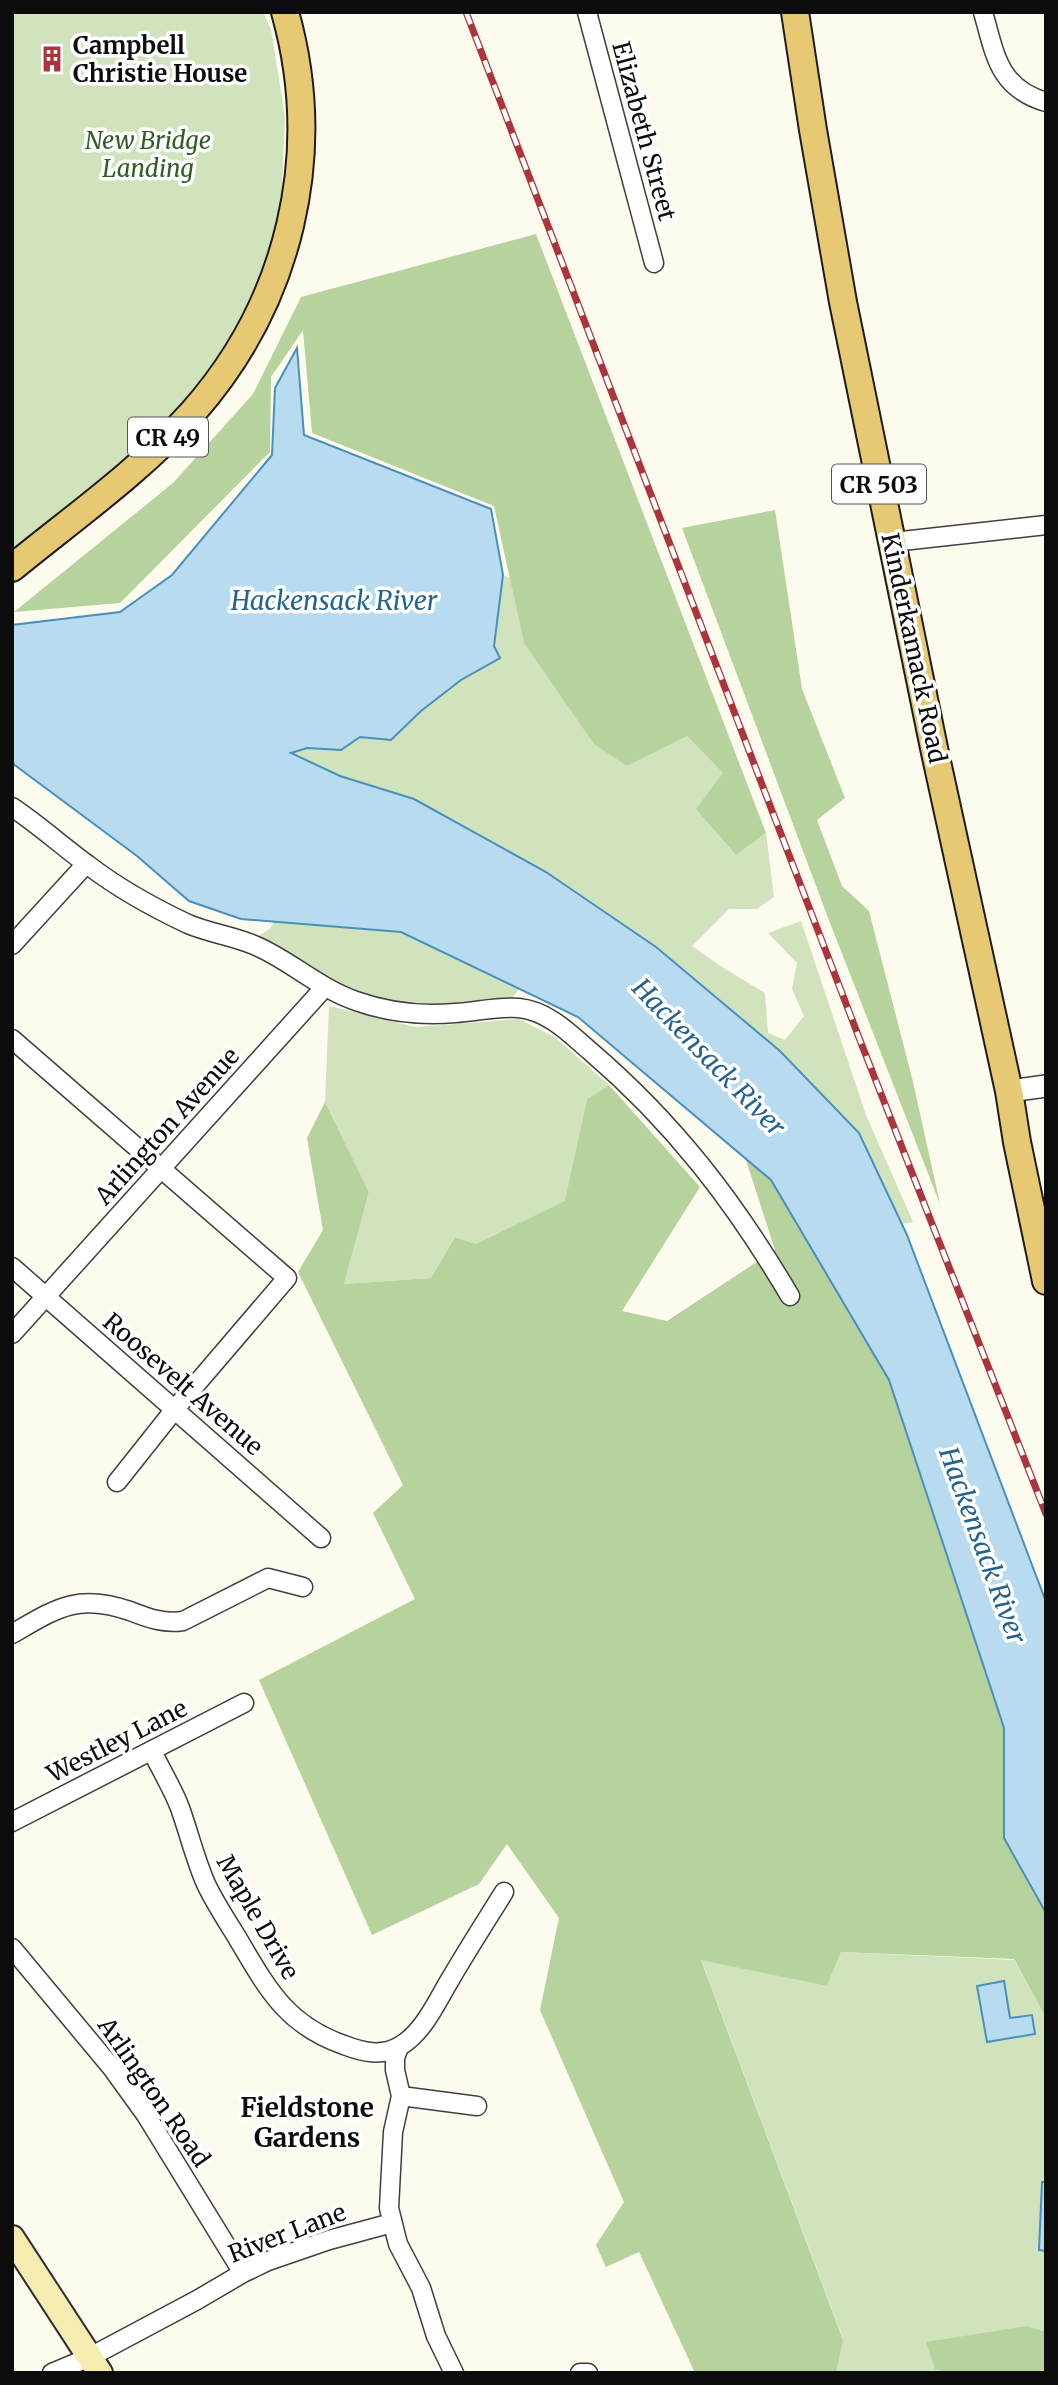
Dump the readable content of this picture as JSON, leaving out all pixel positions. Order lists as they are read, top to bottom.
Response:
{
  "streets": {
    "main road": ["CR 49", "CR 503", "Kinderkamack Road"],
    "street": [
      "Elizabeth Street",
      "Arlington Avenue",
      "Roosevelt Avenue",
      "Westley Lane",
      "Maple Drive",
      "Arlington Road",
      "River Lane"
    ]
  },
  "crossings": [
    ["Arlington Avenue", "Roosevelt Avenue"],
    ["Westley Lane", "Maple Drive"],
    ["Arlington Road", "River Lane"]
  ],
  "districts": ["Fieldstone Gardens"],
  "water": ["Hackensack River"],
  "parks": ["New Bridge Landing"],
  "places": {
    "building": ["Campbell Christie House"]
  }
}
